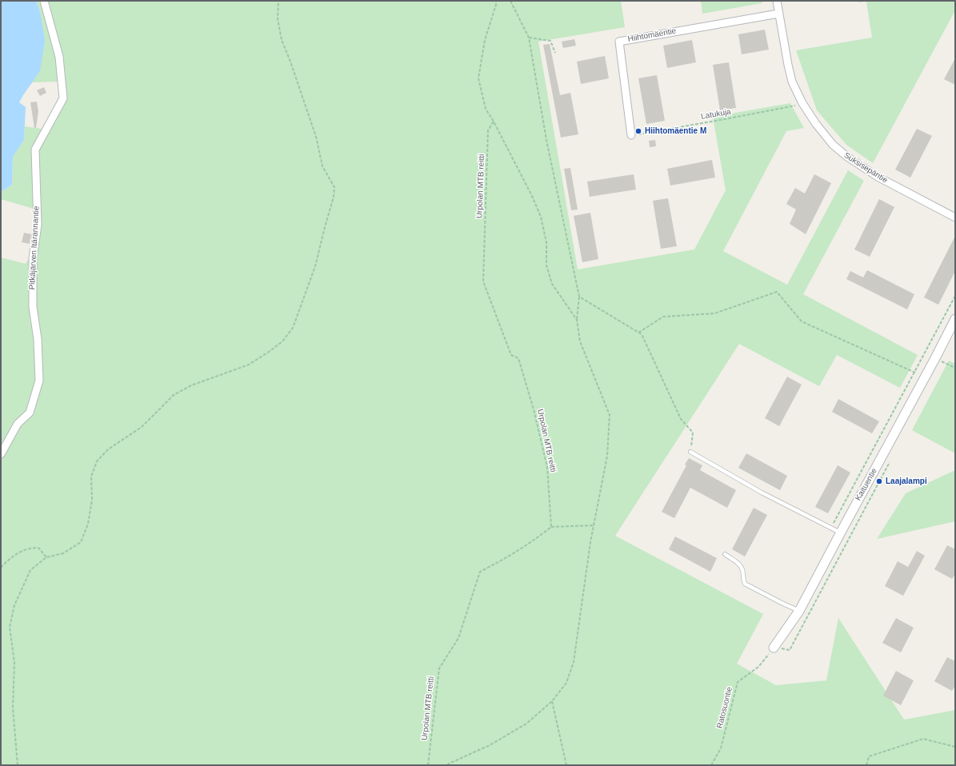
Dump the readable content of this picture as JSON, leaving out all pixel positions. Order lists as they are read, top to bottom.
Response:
{
  "streets": {
    "street": [
      "Hiihtomäentie",
      "Suksisepäntie",
      "Pitkäjärven Itärannantie",
      "Kaituentie"
    ],
    "path": ["Latukuja", "Urpolan MTB reitti", "Ratosuontie"]
  },
  "crossings": [
    ["Hiihtomäentie", "Latukuja"],
    ["Hiihtomäentie", "Suksisepäntie"],
    ["Latukuja", "Suksisepäntie"],
    ["Kaituentie", "Ratosuontie"]
  ],
  "places": ["Hiihtomäentie M", "Laajalampi"]
}
